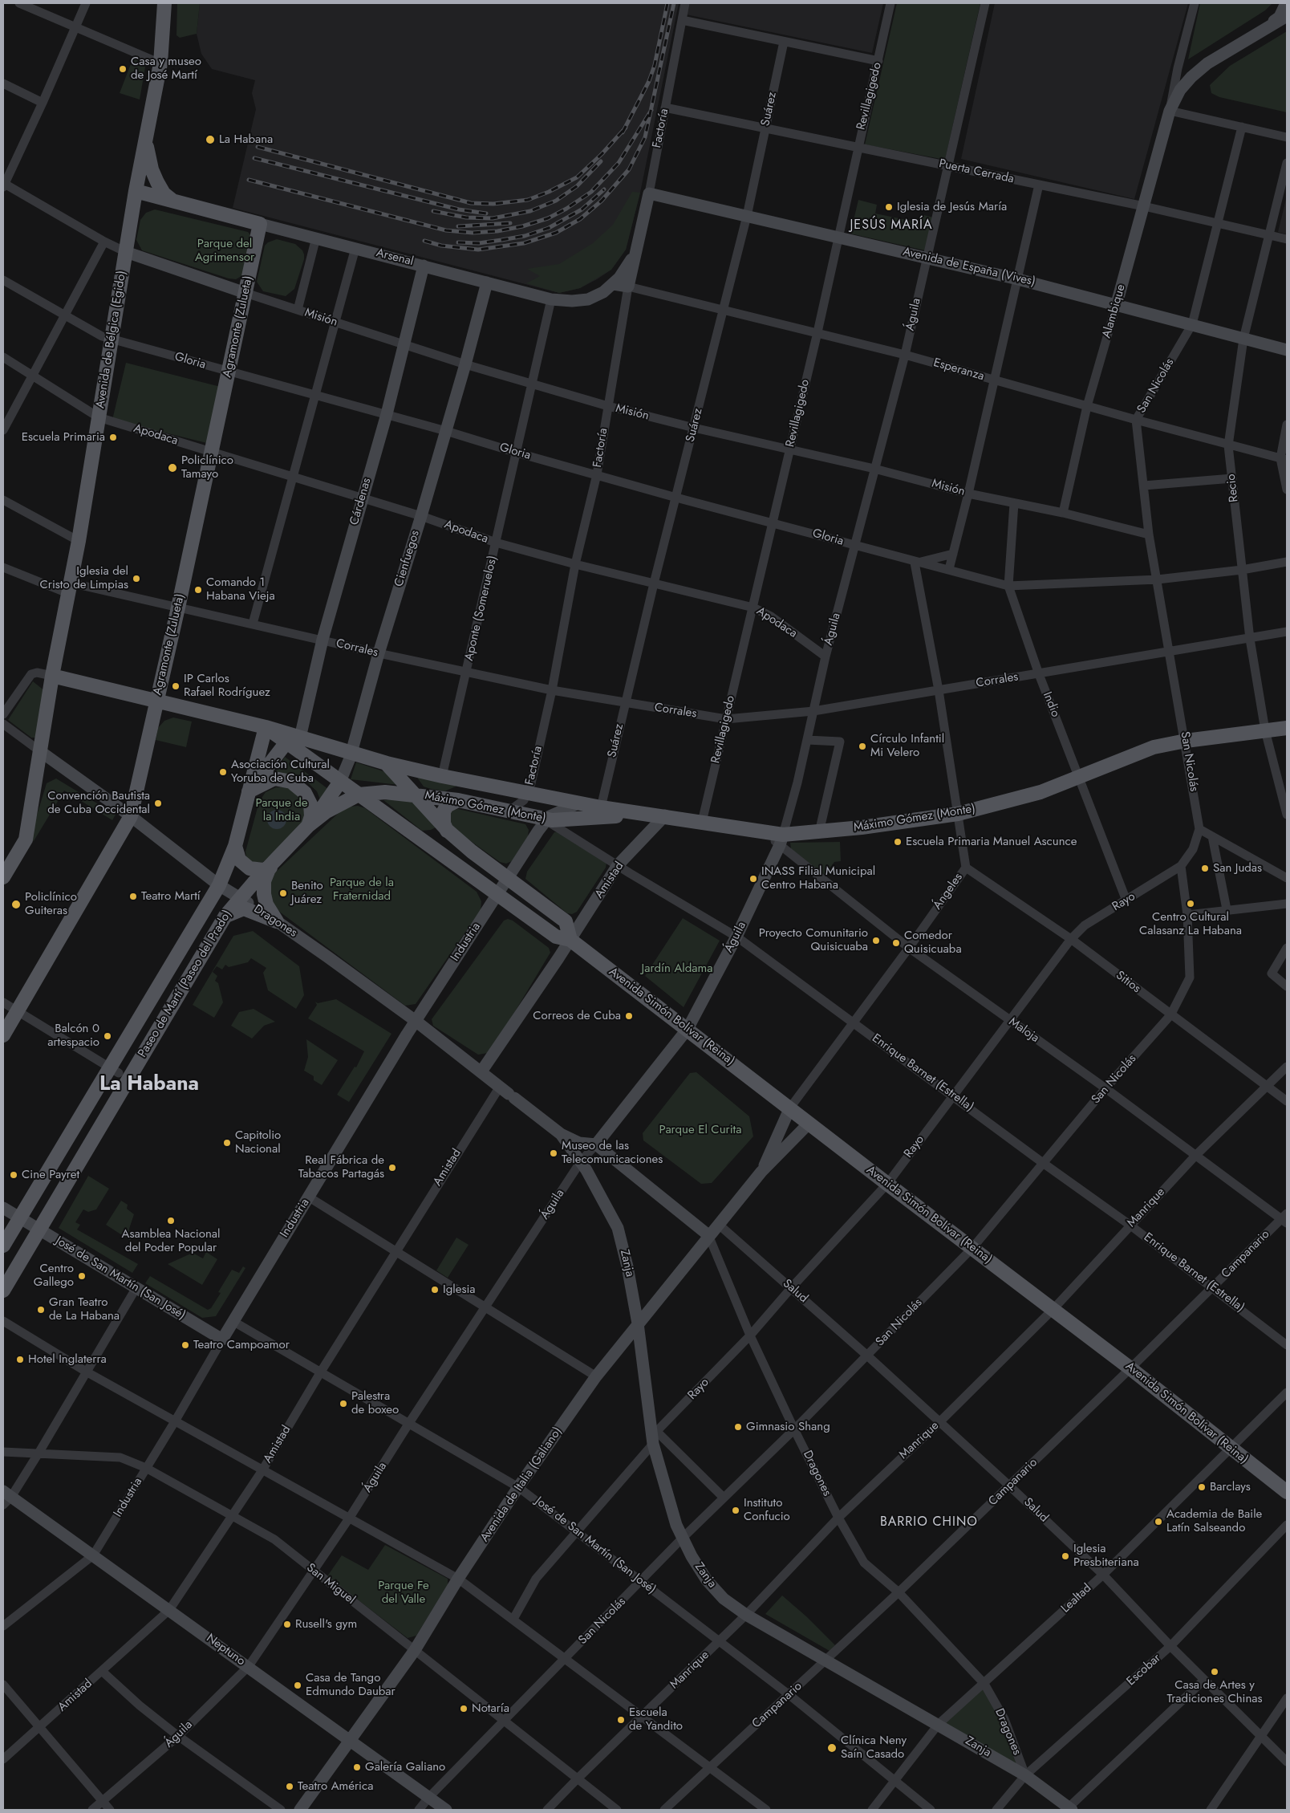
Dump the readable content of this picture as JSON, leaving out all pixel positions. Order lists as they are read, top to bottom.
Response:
{
  "streets": {
    "main road": [
      "Arsenal",
      "Agramonte (Zulueta)",
      "Avenida de Bélgica (Egido)",
      "Cienfuegos",
      "Máximo Gómez (Monte)",
      "Paseo de Martí (Paseo del Prado)",
      "Avenida Simón Bolívar (Reina)"
    ],
    "street": [
      "Revillagigedo",
      "Suárez",
      "Factoría",
      "Puerta Cerrada",
      "Avenida de España (Vives)",
      "Alambique",
      "Águila",
      "Misión",
      "Gloria",
      "Esperanza",
      "San Nicolás",
      "Apodaca",
      "Recio",
      "Cárdenas",
      "Aponte (Someruelos)",
      "Corrales",
      "Indio",
      "Amistad",
      "Ángeles",
      "Rayo",
      "Dragones",
      "Industria",
      "Sitios",
      "Maloja",
      "Enrique Barnet (Estrella)",
      "Manrique",
      "Campanario",
      "Zanja",
      "José de San Martín (San José)",
      "Salud",
      "Avenida de Italia (Galiano)",
      "San Miguel",
      "Lealtad",
      "Neptuno",
      "Escobar"
    ]
  },
  "crossings": [
    ["Revillagigedo", "Puerta Cerrada"],
    ["Revillagigedo", "Avenida de España (Vives)"],
    ["Revillagigedo", "Misión"],
    ["Revillagigedo", "Gloria"],
    ["Revillagigedo", "Esperanza"],
    ["Revillagigedo", "Apodaca"],
    ["Revillagigedo", "Corrales"],
    ["Revillagigedo", "Máximo Gómez (Monte)"],
    ["Suárez", "Puerta Cerrada"],
    ["Suárez", "Avenida de España (Vives)"],
    ["Suárez", "Misión"],
    ["Suárez", "Gloria"],
    ["Suárez", "Esperanza"],
    ["Suárez", "Apodaca"],
    ["Suárez", "Corrales"],
    ["Suárez", "Máximo Gómez (Monte)"],
    ["Factoría", "Puerta Cerrada"],
    ["Factoría", "Arsenal"],
    ["Factoría", "Avenida de España (Vives)"],
    ["Factoría", "Misión"],
    ["Factoría", "Gloria"],
    ["Factoría", "Esperanza"],
    ["Factoría", "Apodaca"],
    ["Factoría", "Corrales"],
    ["Factoría", "Máximo Gómez (Monte)"],
    ["Puerta Cerrada", "Alambique"],
    ["Puerta Cerrada", "Águila"],
    ["Puerta Cerrada", "San Nicolás"],
    ["Puerta Cerrada", "Recio"],
    ["Arsenal", "Agramonte (Zulueta)"],
    ["Arsenal", "Avenida de Bélgica (Egido)"],
    ["Arsenal", "Cárdenas"],
    ["Arsenal", "Cienfuegos"],
    ["Arsenal", "Aponte (Someruelos)"],
    ["Avenida de España (Vives)", "Alambique"],
    ["Avenida de España (Vives)", "Águila"],
    ["Avenida de España (Vives)", "San Nicolás"],
    ["Avenida de España (Vives)", "Recio"],
    ["Alambique", "Misión"],
    ["Alambique", "Esperanza"],
    ["Águila", "Misión"],
    ["Águila", "Gloria"],
    ["Águila", "Esperanza"],
    ["Águila", "Apodaca"],
    ["Águila", "Corrales"],
    ["Águila", "Máximo Gómez (Monte)"],
    ["Águila", "Dragones"],
    ["Águila", "Avenida Simón Bolívar (Reina)"],
    ["Águila", "Maloja"],
    ["Águila", "Enrique Barnet (Estrella)"],
    ["Águila", "Zanja"],
    ["Águila", "José de San Martín (San José)"],
    ["Águila", "San Miguel"],
    ["Águila", "Neptuno"],
    ["Misión", "Agramonte (Zulueta)"],
    ["Misión", "Avenida de Bélgica (Egido)"],
    ["Misión", "San Nicolás"],
    ["Misión", "Cárdenas"],
    ["Misión", "Cienfuegos"],
    ["Misión", "Aponte (Someruelos)"],
    ["Misión", "Indio"],
    ["Agramonte (Zulueta)", "Gloria"],
    ["Agramonte (Zulueta)", "Apodaca"],
    ["Agramonte (Zulueta)", "Corrales"],
    ["Agramonte (Zulueta)", "Máximo Gómez (Monte)"],
    ["Agramonte (Zulueta)", "Dragones"],
    ["Avenida de Bélgica (Egido)", "Gloria"],
    ["Avenida de Bélgica (Egido)", "Apodaca"],
    ["Avenida de Bélgica (Egido)", "Corrales"],
    ["Avenida de Bélgica (Egido)", "Máximo Gómez (Monte)"],
    ["Avenida de Bélgica (Egido)", "Dragones"],
    ["Gloria", "San Nicolás"],
    ["Gloria", "Recio"],
    ["Gloria", "Cárdenas"],
    ["Gloria", "Cienfuegos"],
    ["Gloria", "Aponte (Someruelos)"],
    ["Gloria", "Indio"],
    ["Gloria", "Ángeles"],
    ["Esperanza", "San Nicolás"],
    ["Esperanza", "Recio"],
    ["San Nicolás", "Corrales"],
    ["San Nicolás", "Máximo Gómez (Monte)"],
    ["San Nicolás", "Rayo"],
    ["San Nicolás", "Dragones"],
    ["San Nicolás", "Sitios"],
    ["San Nicolás", "Avenida Simón Bolívar (Reina)"],
    ["San Nicolás", "Maloja"],
    ["San Nicolás", "Enrique Barnet (Estrella)"],
    ["San Nicolás", "Zanja"],
    ["San Nicolás", "José de San Martín (San José)"],
    ["San Nicolás", "Salud"],
    ["San Nicolás", "San Miguel"],
    ["San Nicolás", "Neptuno"],
    ["Apodaca", "Cárdenas"],
    ["Apodaca", "Cienfuegos"],
    ["Apodaca", "Aponte (Someruelos)"],
    ["Recio", "Corrales"],
    ["Recio", "Máximo Gómez (Monte)"],
    ["Cárdenas", "Corrales"],
    ["Cárdenas", "Máximo Gómez (Monte)"],
    ["Cárdenas", "Paseo de Martí (Paseo del Prado)"],
    ["Cienfuegos", "Corrales"],
    ["Cienfuegos", "Máximo Gómez (Monte)"],
    ["Cienfuegos", "Paseo de Martí (Paseo del Prado)"],
    ["Aponte (Someruelos)", "Corrales"],
    ["Aponte (Someruelos)", "Máximo Gómez (Monte)"],
    ["Corrales", "Indio"],
    ["Corrales", "Ángeles"],
    ["Indio", "Máximo Gómez (Monte)"],
    ["Indio", "Rayo"],
    ["Máximo Gómez (Monte)", "Amistad"],
    ["Máximo Gómez (Monte)", "Ángeles"],
    ["Máximo Gómez (Monte)", "Industria"],
    ["Máximo Gómez (Monte)", "Paseo de Martí (Paseo del Prado)"],
    ["Máximo Gómez (Monte)", "Avenida Simón Bolívar (Reina)"],
    ["Máximo Gómez (Monte)", "Maloja"],
    ["Máximo Gómez (Monte)", "Enrique Barnet (Estrella)"],
    ["Amistad", "Dragones"],
    ["Amistad", "Avenida Simón Bolívar (Reina)"],
    ["Amistad", "Enrique Barnet (Estrella)"],
    ["Amistad", "José de San Martín (San José)"],
    ["Amistad", "San Miguel"],
    ["Amistad", "Neptuno"],
    ["Ángeles", "Sitios"],
    ["Ángeles", "Avenida Simón Bolívar (Reina)"],
    ["Ángeles", "Maloja"],
    ["Ángeles", "Enrique Barnet (Estrella)"],
    ["Ángeles", "Avenida de Italia (Galiano)"],
    ["Rayo", "Dragones"],
    ["Rayo", "Sitios"],
    ["Rayo", "Avenida Simón Bolívar (Reina)"],
    ["Rayo", "Maloja"],
    ["Rayo", "Enrique Barnet (Estrella)"],
    ["Rayo", "Zanja"],
    ["Rayo", "José de San Martín (San José)"],
    ["Rayo", "Salud"],
    ["Dragones", "Industria"],
    ["Dragones", "Paseo de Martí (Paseo del Prado)"],
    ["Dragones", "Manrique"],
    ["Dragones", "Campanario"],
    ["Dragones", "Zanja"],
    ["Dragones", "Avenida de Italia (Galiano)"],
    ["Dragones", "Lealtad"],
    ["Dragones", "Escobar"],
    ["Industria", "Avenida Simón Bolívar (Reina)"],
    ["Industria", "Enrique Barnet (Estrella)"],
    ["Industria", "José de San Martín (San José)"],
    ["Industria", "San Miguel"],
    ["Industria", "Neptuno"],
    ["Sitios", "Manrique"],
    ["Paseo de Martí (Paseo del Prado)", "Avenida Simón Bolívar (Reina)"],
    ["Paseo de Martí (Paseo del Prado)", "José de San Martín (San José)"],
    ["Avenida Simón Bolívar (Reina)", "Manrique"],
    ["Avenida Simón Bolívar (Reina)", "Campanario"],
    ["Avenida Simón Bolívar (Reina)", "Avenida de Italia (Galiano)"],
    ["Avenida Simón Bolívar (Reina)", "Lealtad"],
    ["Maloja", "Manrique"],
    ["Maloja", "Campanario"],
    ["Enrique Barnet (Estrella)", "Manrique"],
    ["Enrique Barnet (Estrella)", "Campanario"],
    ["Manrique", "Zanja"],
    ["Manrique", "José de San Martín (San José)"],
    ["Manrique", "Salud"],
    ["Manrique", "San Miguel"],
    ["Campanario", "Zanja"],
    ["Campanario", "José de San Martín (San José)"],
    ["Campanario", "Salud"],
    ["Zanja", "Avenida de Italia (Galiano)"],
    ["Zanja", "Lealtad"],
    ["Zanja", "Escobar"],
    ["José de San Martín (San José)", "Avenida de Italia (Galiano)"],
    ["José de San Martín (San José)", "Lealtad"],
    ["Salud", "Avenida de Italia (Galiano)"],
    ["Salud", "Lealtad"],
    ["Salud", "Escobar"],
    ["Avenida de Italia (Galiano)", "San Miguel"],
    ["Avenida de Italia (Galiano)", "Neptuno"]
  ],
  "districts": ["JESÚS MARÍA", "La Habana", "BARRIO CHINO"],
  "parks": [
    "Parque del Agrimensor",
    "Parque de la India",
    "Parque de la Fraternidad",
    "Jardín Aldama",
    "Parque El Curita",
    "Parque Fe del Valle"
  ],
  "places": [
    "Casa y museo de José Martí",
    "La Habana",
    "Iglesia de Jesús María",
    "Escuela Primaria",
    "Policlínico Tamayo",
    "Iglesia del Cristo de Limpias",
    "Comando 1 Habana Vieja",
    "IP Carlos Rafael Rodríguez",
    "Círculo Infantil Mi Velero",
    "Asociación Cultural Yoruba de Cuba",
    "Convención Bautista de Cuba Occidental",
    "Escuela Primaria Manuel Ascunce",
    "San Judas",
    "INASS Filial Municipal Centro Habana",
    "Benito Juárez",
    "Teatro Martí",
    "Centro Cultural Calasanz La Habana",
    "Policlínico Guiteras",
    "Proyecto Comunitario Quisicuaba",
    "Comedor Quisicuaba",
    "Correos de Cuba",
    "Balcón 0 artespacio",
    "Capitolio Nacional",
    "Museo de las Telecomunicaciones",
    "Real Fábrica de Tabacos Partagás",
    "Cine Payret",
    "Asamblea Nacional del Poder Popular",
    "Centro Gallego",
    "Iglesia",
    "Gran Teatro de La Habana",
    "Teatro Campoamor",
    "Hotel Inglaterra",
    "Palestra de boxeo",
    "Gimnasio Shang",
    "Barclays",
    "Instituto Confucio",
    "Academia de Baile Latín Salseando",
    "Iglesia Presbiteriana",
    "Rusell's gym",
    "Casa de Artes y Tradiciones Chinas",
    "Casa de Tango Edmundo Daubar",
    "Notaría",
    "Escuela de Yandito",
    "Clínica Neny Saín Casado",
    "Galería Galiano",
    "Teatro América"
  ]
}
